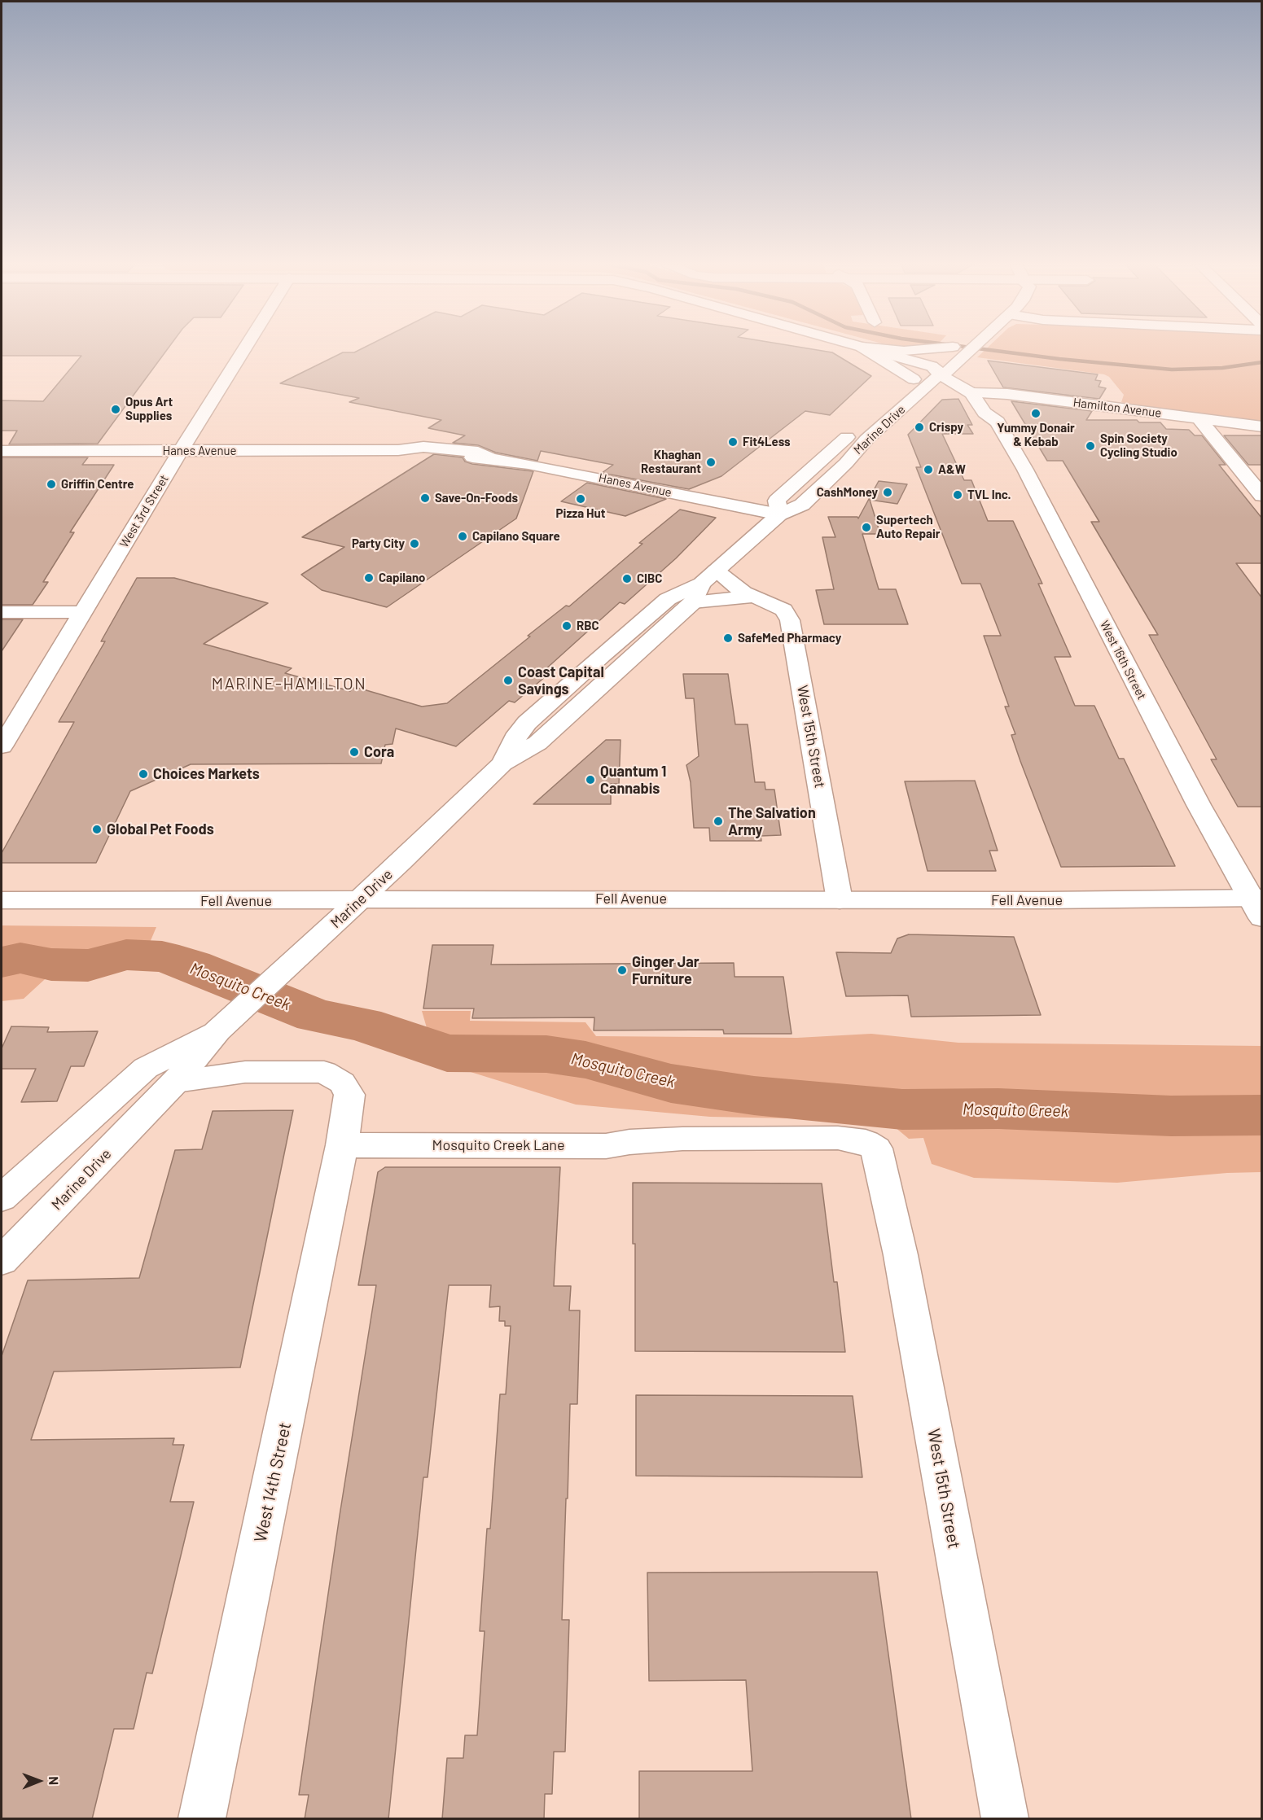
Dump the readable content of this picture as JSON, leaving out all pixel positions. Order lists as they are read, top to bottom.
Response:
{
  "streets": {
    "street": [
      "Hamilton Avenue",
      "Marine Drive",
      "Hanes Avenue",
      "West 3rd Street",
      "West 16th Street",
      "West 15th Street",
      "Fell Avenue",
      "Mosquito Creek Lane",
      "West 14th Street"
    ]
  },
  "crossings": [
    ["Hamilton Avenue", "West 16th Street"],
    ["Marine Drive", "Hanes Avenue"],
    ["Marine Drive", "West 16th Street"],
    ["Marine Drive", "West 15th Street"],
    ["Marine Drive", "Fell Avenue"],
    ["Hanes Avenue", "West 3rd Street"],
    ["West 16th Street", "Fell Avenue"],
    ["West 15th Street", "Fell Avenue"],
    ["West 15th Street", "Mosquito Creek Lane"],
    ["Mosquito Creek Lane", "West 14th Street"]
  ],
  "districts": ["MARINE-HAMILTON"],
  "water": ["Mosquito Creek"],
  "places": [
    "Opus Art Supplies",
    "Yummy Donair & Kebab",
    "Crispy",
    "Fit4Less",
    "Spin Society Cycling Studio",
    "Khaghan Restaurant",
    "A&W",
    "Griffin Centre",
    "CashMoney",
    "TVL Inc.",
    "Save-On-Foods",
    "Pizza Hut",
    "Supertech Auto Repair",
    "Capilano Square",
    "Party City",
    "Capilano",
    "CIBC",
    "RBC",
    "SafeMed Pharmacy",
    "Coast Capital Savings",
    "Cora",
    "Choices Markets",
    "Quantum 1 Cannabis",
    "The Salvation Army",
    "Global Pet Foods",
    "Ginger Jar Furniture"
  ],
  "north": "right"
}
